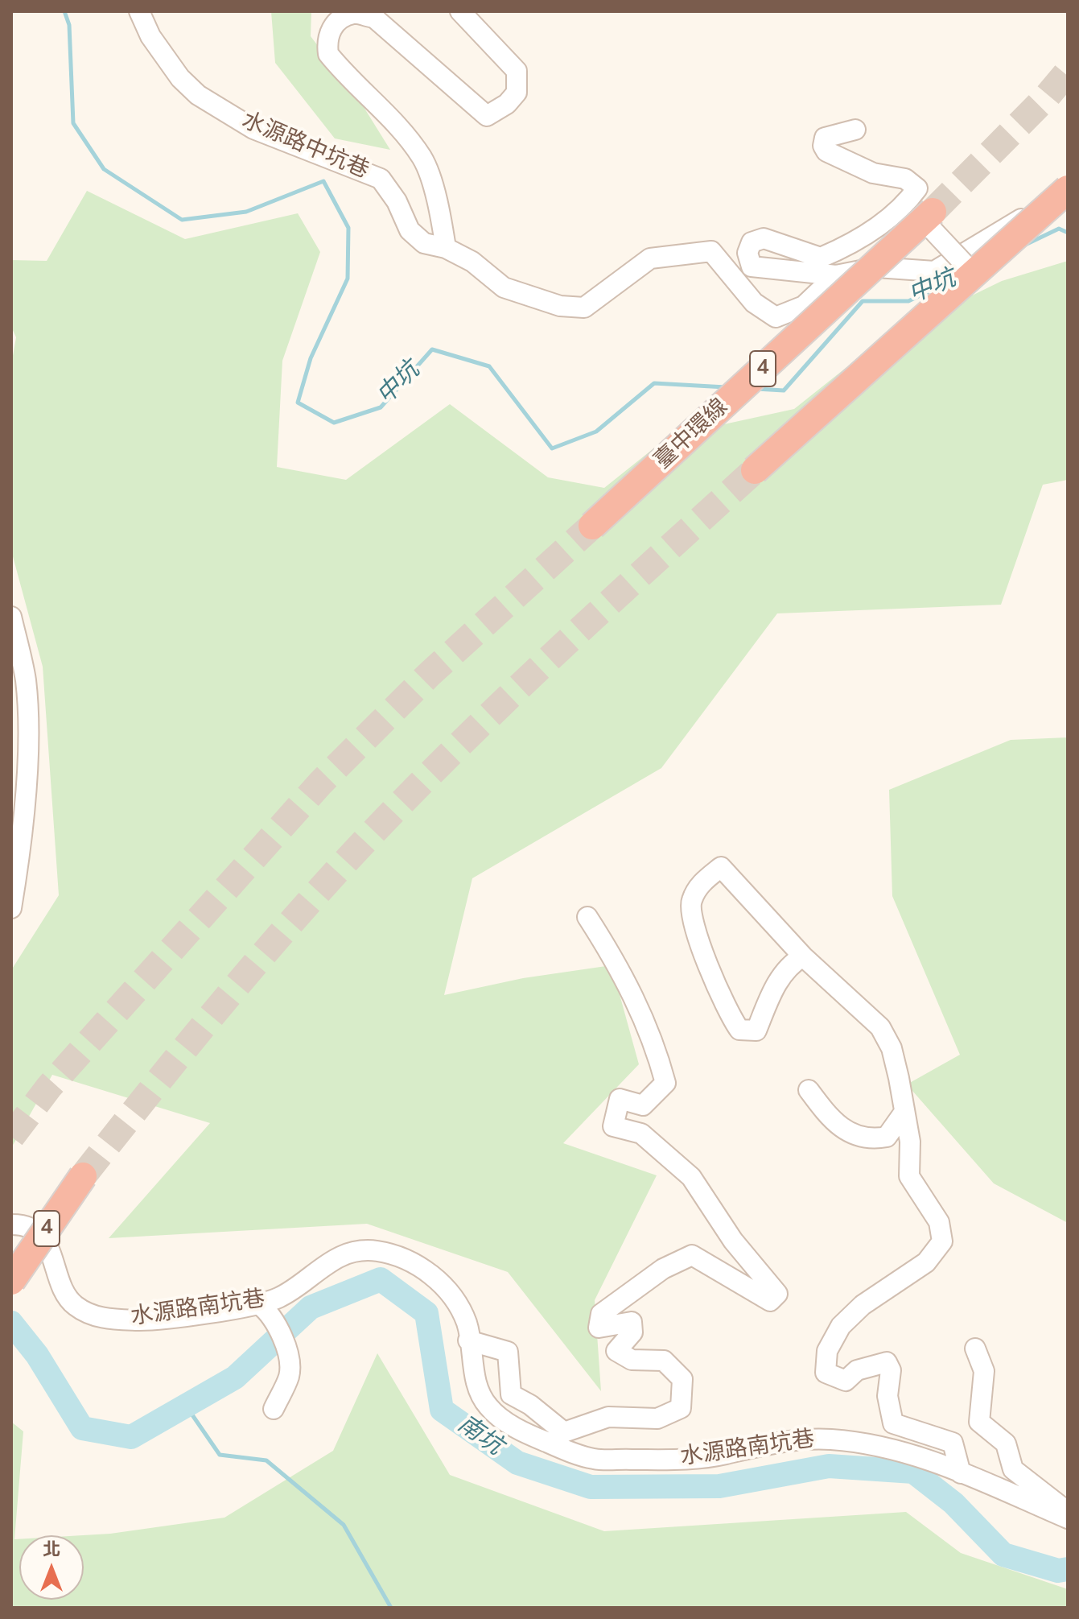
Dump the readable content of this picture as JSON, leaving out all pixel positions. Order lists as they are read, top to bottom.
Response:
{
  "streets": {
    "highway": ["4", "臺中環線"],
    "street": ["水源路中坑巷", "水源路南坑巷"]
  },
  "water": ["中坑", "南坑"],
  "north": "top"
}
